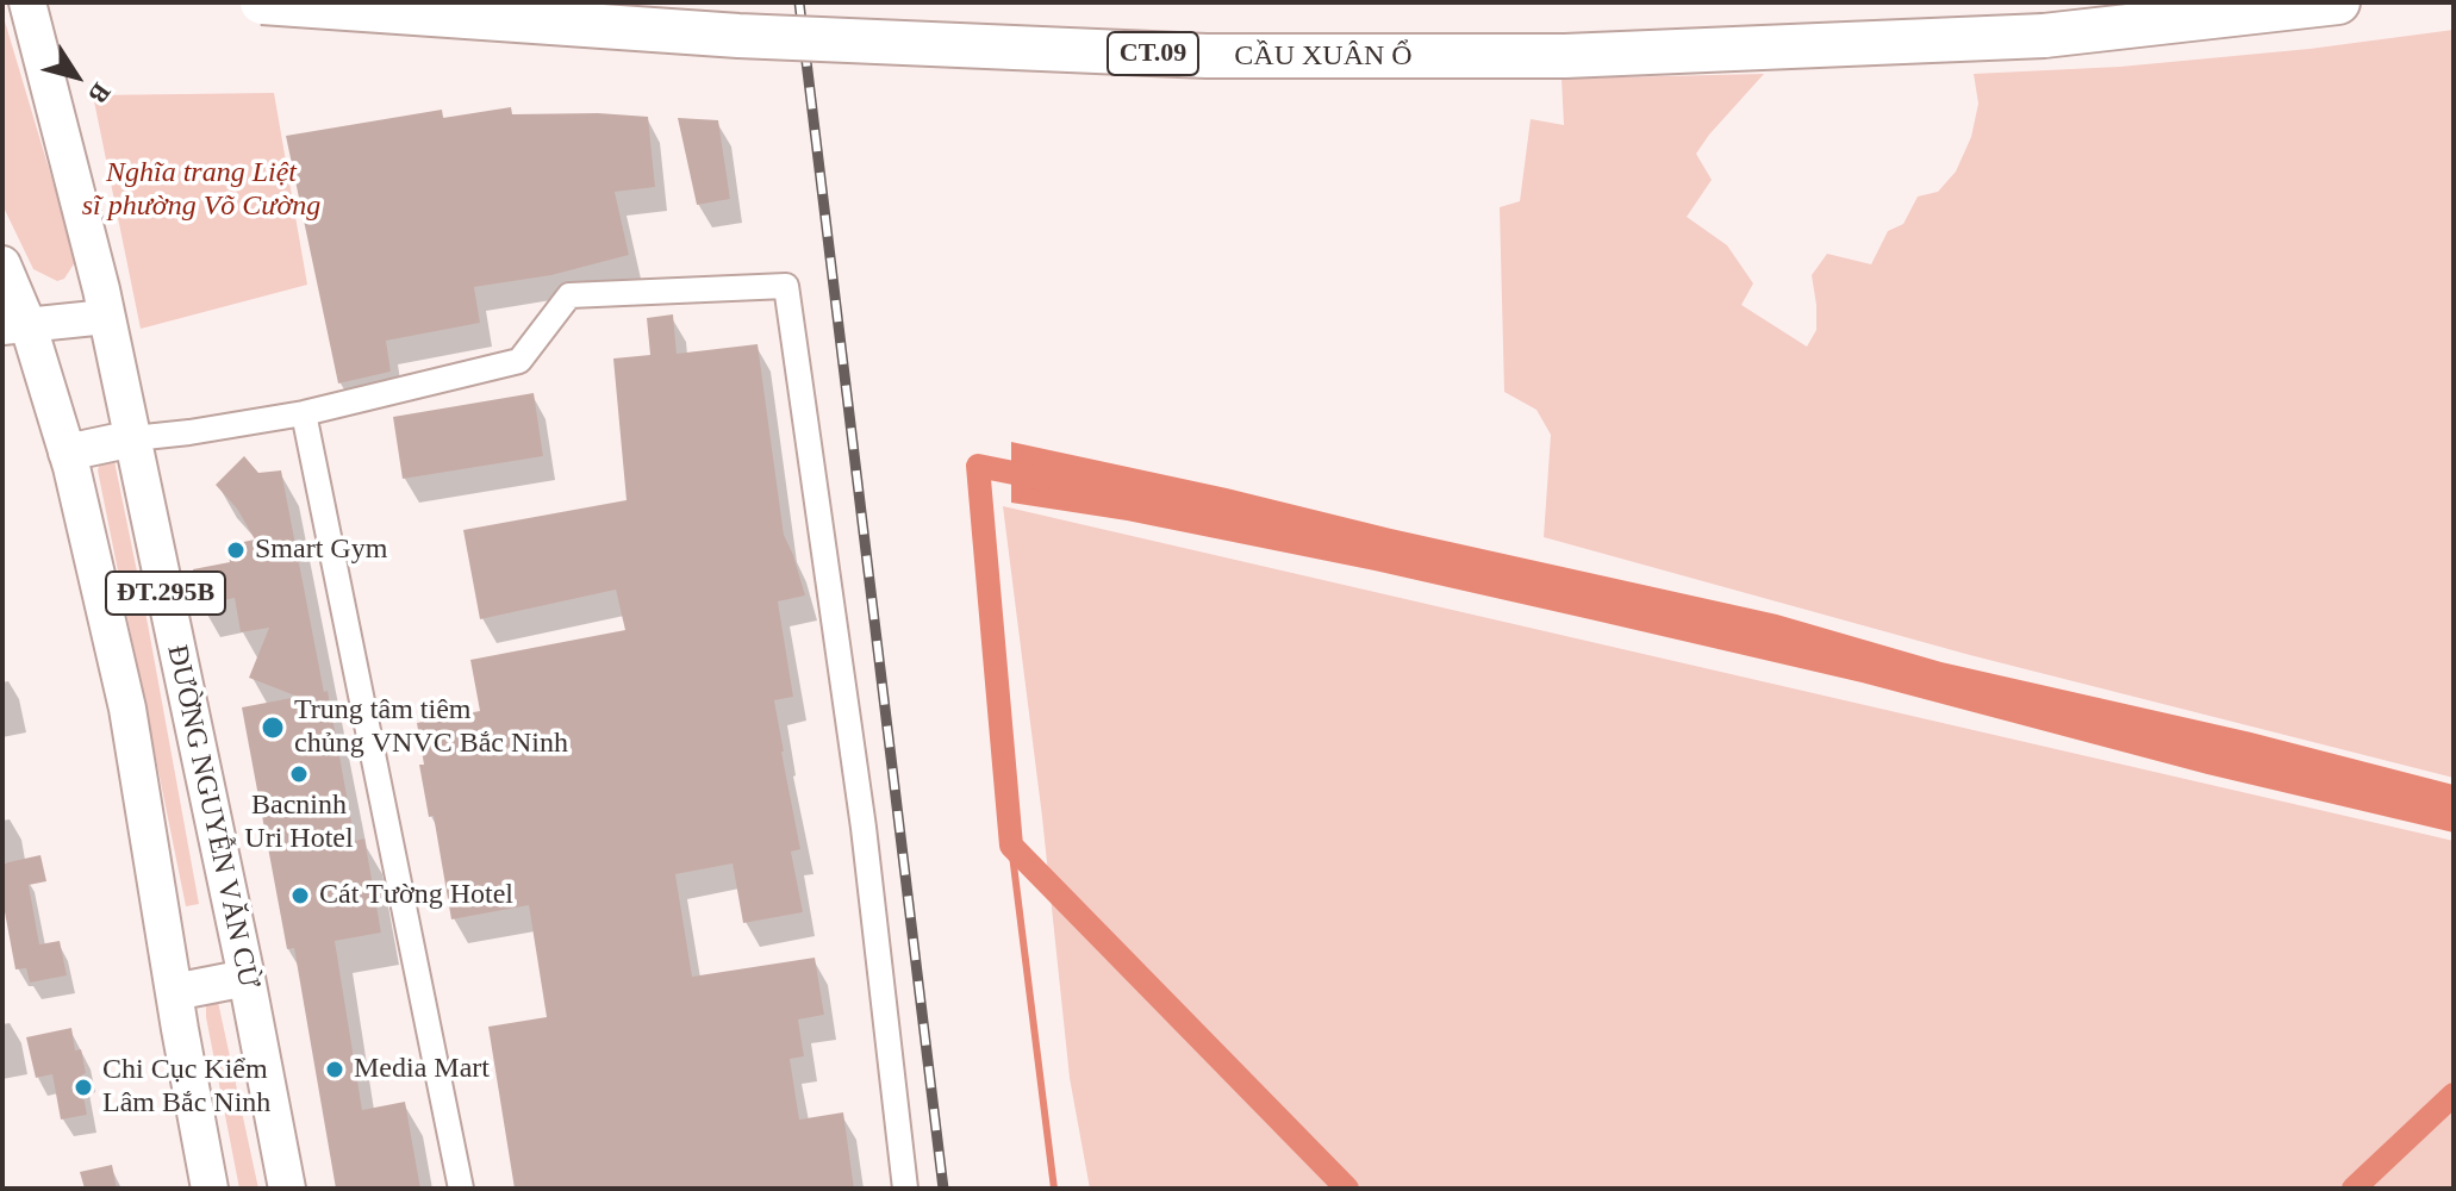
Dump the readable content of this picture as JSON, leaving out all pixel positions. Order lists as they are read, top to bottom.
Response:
{
  "streets": {
    "highway": ["CT.09", "CẦU XUÂN Ổ"],
    "main road": ["ĐT.295B", "ĐƯỜNG NGUYỄN VĂN CỪ"]
  },
  "parks": ["Nghĩa trang Liệt sĩ phường Võ Cường"],
  "places": [
    "Smart Gym",
    "Trung tâm tiêm chủng VNVC Bắc Ninh",
    "Bacninh Uri Hotel",
    "Cát Tường Hotel",
    "Media Mart",
    "Chi Cục Kiểm Lâm Bắc Ninh"
  ],
  "north": "bottom right"
}
